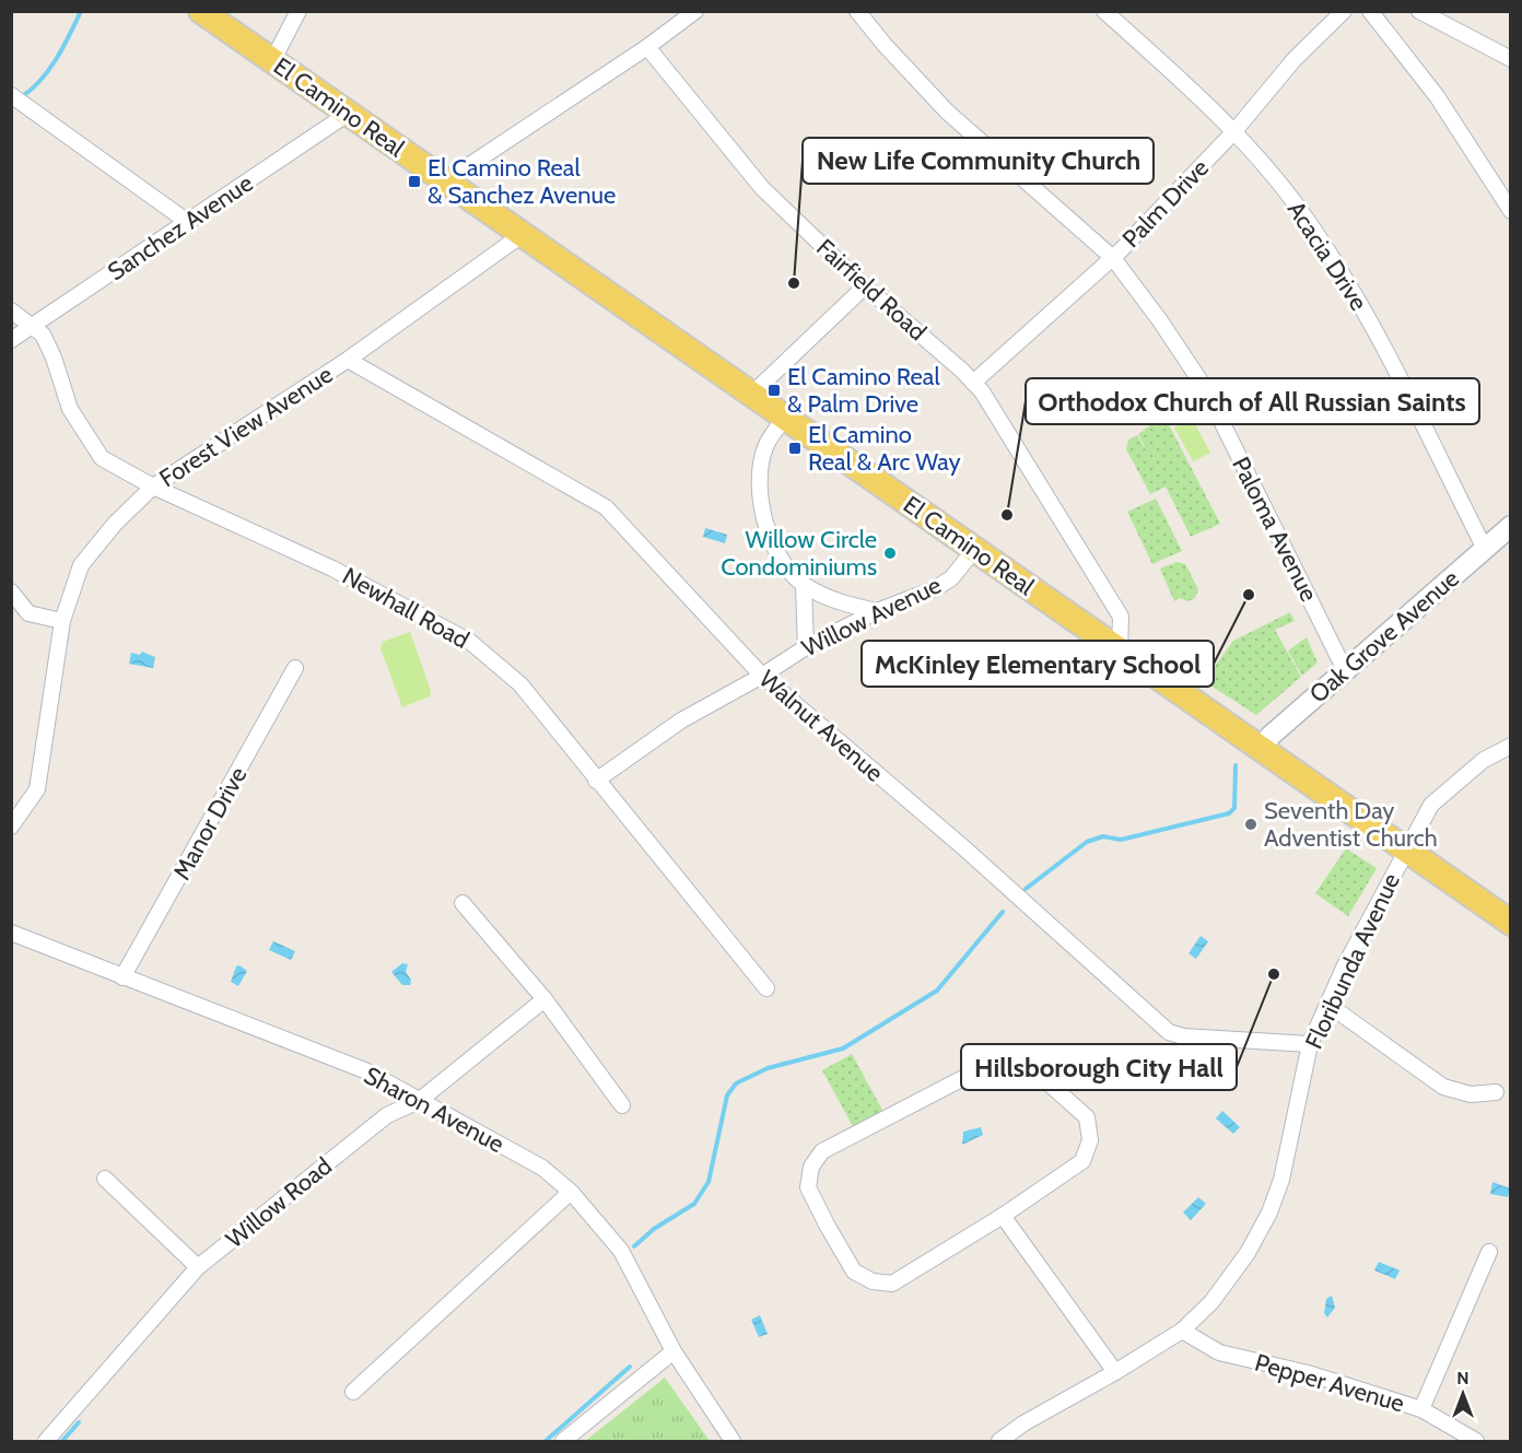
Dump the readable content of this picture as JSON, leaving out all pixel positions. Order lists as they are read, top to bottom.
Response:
{
  "streets": {
    "main road": ["El Camino Real"],
    "street": [
      "Palm Drive",
      "Sanchez Avenue",
      "Acacia Drive",
      "Fairfield Road",
      "Forest View Avenue",
      "Paloma Avenue",
      "Newhall Road",
      "Willow Avenue",
      "Oak Grove Avenue",
      "Walnut Avenue",
      "Manor Drive",
      "Floribunda Avenue",
      "Sharon Avenue",
      "Willow Road",
      "Pepper Avenue"
    ]
  },
  "crossings": [
    ["El Camino Real", "Sanchez Avenue"],
    ["El Camino Real", "Fairfield Road"],
    ["El Camino Real", "Forest View Avenue"],
    ["El Camino Real", "Willow Avenue"],
    ["El Camino Real", "Oak Grove Avenue"],
    ["El Camino Real", "Floribunda Avenue"],
    ["Palm Drive", "Acacia Drive"],
    ["Palm Drive", "Fairfield Road"],
    ["Palm Drive", "Paloma Avenue"],
    ["Sanchez Avenue", "Newhall Road"],
    ["Acacia Drive", "Oak Grove Avenue"],
    ["Forest View Avenue", "Newhall Road"],
    ["Forest View Avenue", "Walnut Avenue"],
    ["Paloma Avenue", "Oak Grove Avenue"],
    ["Newhall Road", "Willow Avenue"],
    ["Willow Avenue", "Walnut Avenue"],
    ["Walnut Avenue", "Floribunda Avenue"],
    ["Manor Drive", "Sharon Avenue"],
    ["Floribunda Avenue", "Pepper Avenue"],
    ["Sharon Avenue", "Willow Road"]
  ],
  "places": {
    "transit": ["El Camino Real & Sanchez Avenue", "El Camino Real & Palm Drive", "El Camino Real & Arc Way"],
    "other": [
      "New Life Community Church",
      "Orthodox Church of All Russian Saints",
      "Willow Circle Condominiums",
      "McKinley Elementary School",
      "Seventh Day Adventist Church",
      "Hillsborough City Hall"
    ]
  },
  "north": "top"
}
